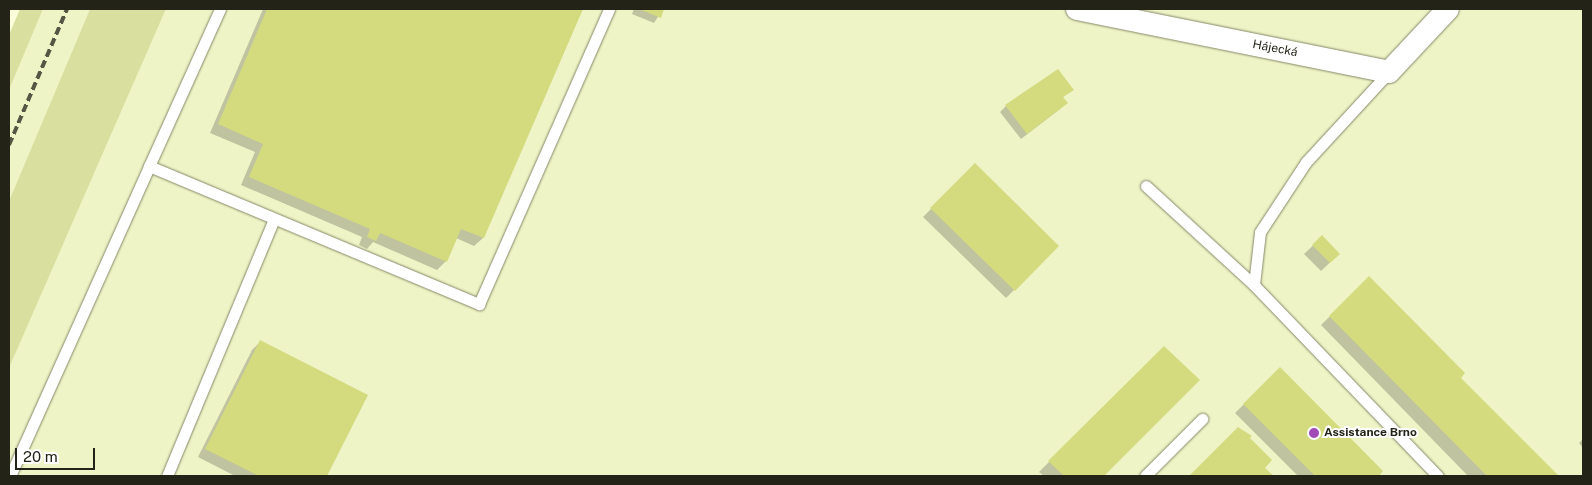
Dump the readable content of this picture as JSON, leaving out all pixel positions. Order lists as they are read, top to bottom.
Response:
{
  "streets": {
    "street": ["Hájecká"]
  },
  "places": ["Assistance Brno"],
  "scale_bar": "20 m"
}
